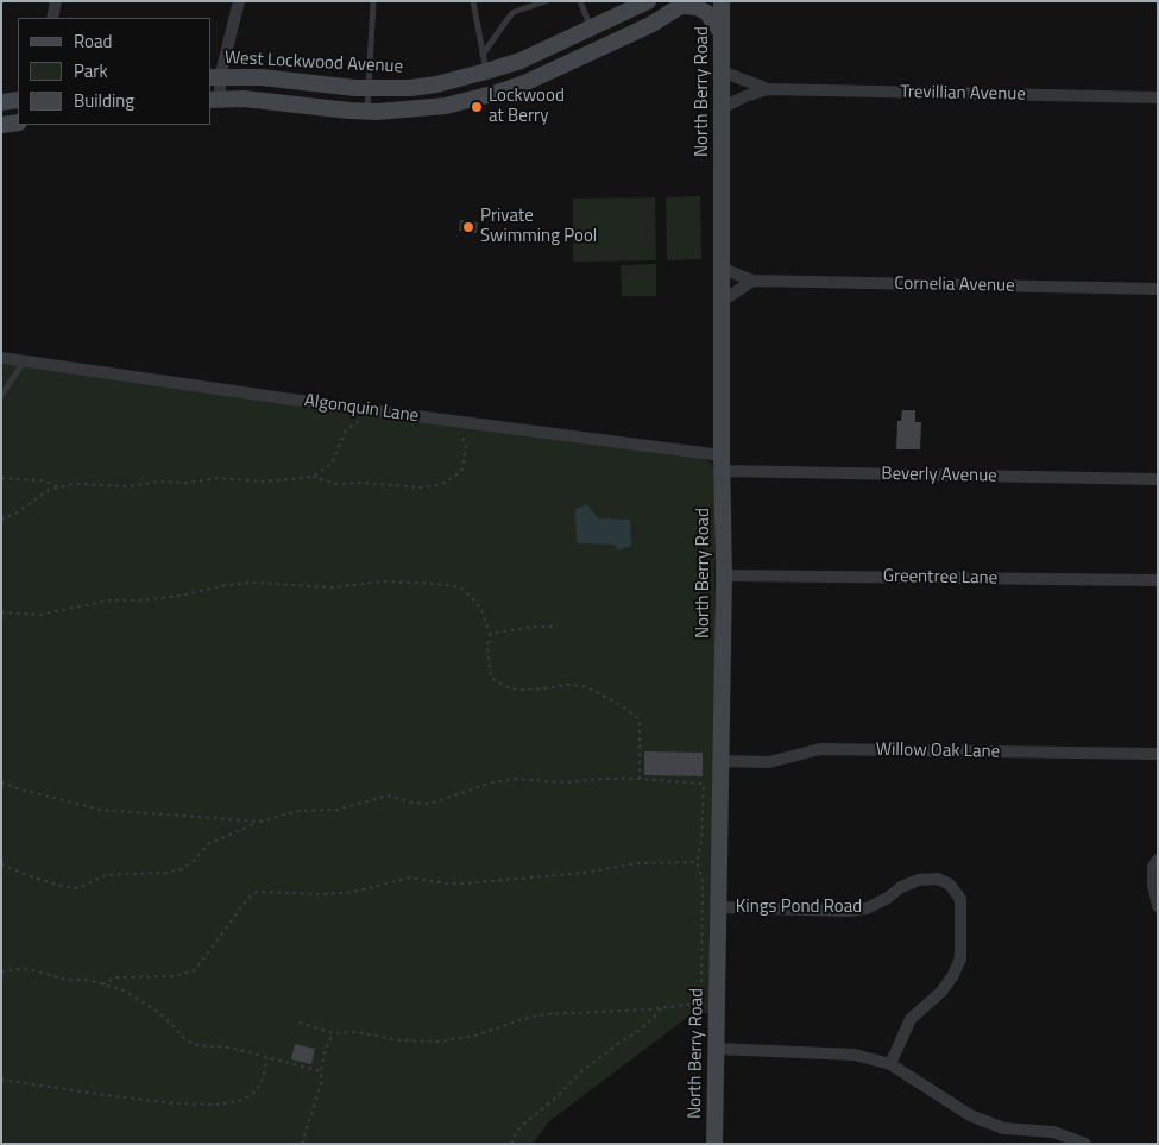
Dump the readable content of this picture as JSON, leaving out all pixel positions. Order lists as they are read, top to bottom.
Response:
{
  "streets": {
    "main road": ["West Lockwood Avenue", "North Berry Road"],
    "street": [
      "Trevillian Avenue",
      "Cornelia Avenue",
      "Algonquin Lane",
      "Beverly Avenue",
      "Greentree Lane",
      "Willow Oak Lane",
      "Kings Pond Road"
    ]
  },
  "crossings": [
    ["North Berry Road", "Trevillian Avenue"],
    ["North Berry Road", "Cornelia Avenue"],
    ["North Berry Road", "Algonquin Lane"],
    ["North Berry Road", "Beverly Avenue"],
    ["North Berry Road", "Greentree Lane"],
    ["North Berry Road", "Willow Oak Lane"],
    ["North Berry Road", "Kings Pond Road"],
    ["Algonquin Lane", "Beverly Avenue"]
  ],
  "places": ["Lockwood at Berry", "Private Swimming Pool"],
  "legend": ["Road", "Park", "Building"]
}
